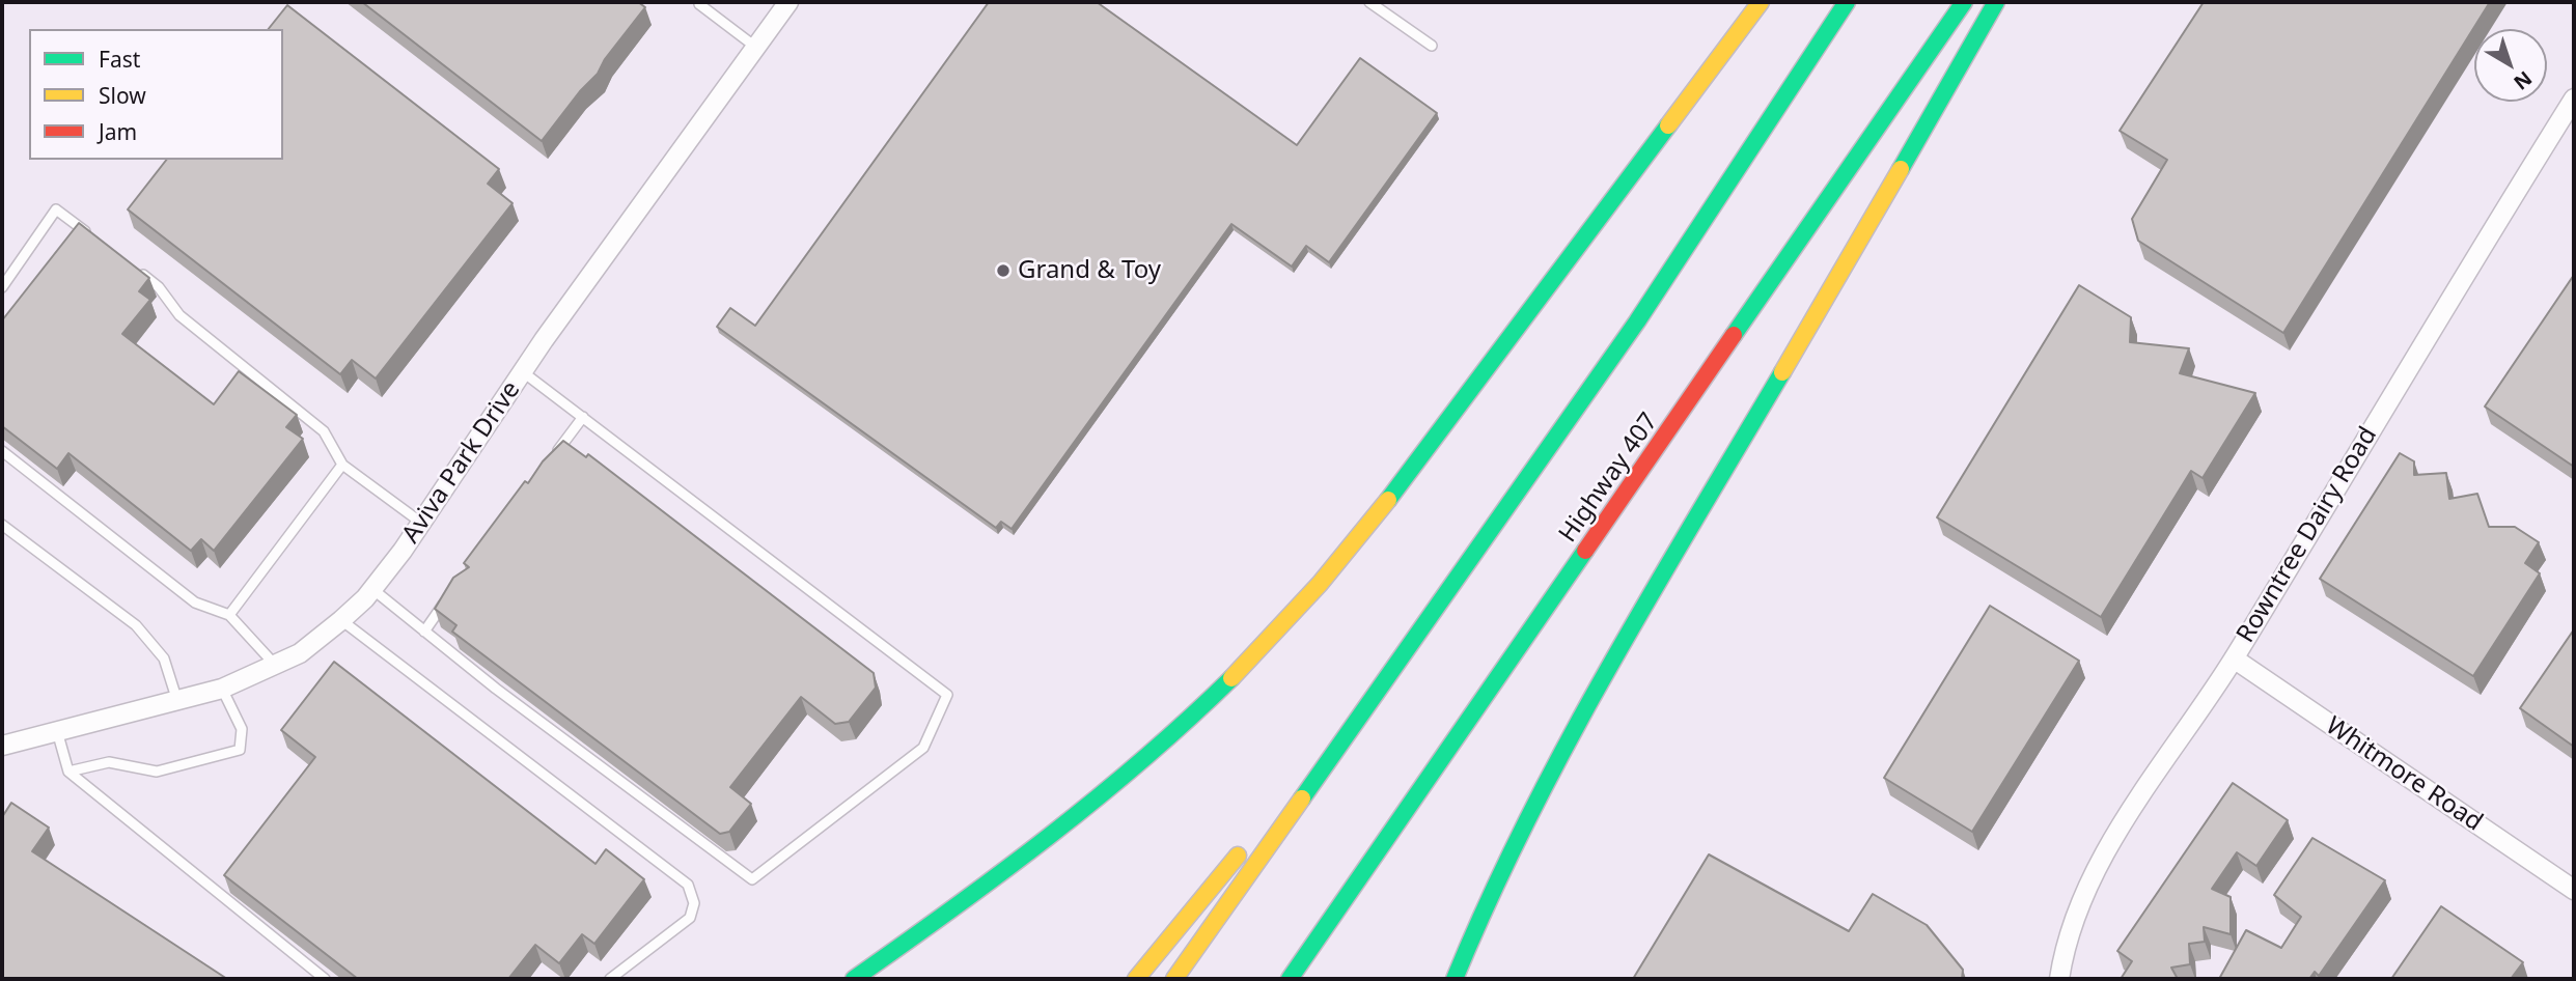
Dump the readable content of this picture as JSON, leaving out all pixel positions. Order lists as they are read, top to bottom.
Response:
{
  "streets": {
    "highway": ["Highway 407"],
    "street": ["Aviva Park Drive", "Rowntree Dairy Road", "Whitmore Road"]
  },
  "crossings": [
    ["Rowntree Dairy Road", "Whitmore Road"]
  ],
  "places": ["Grand & Toy"],
  "legend": ["Fast", "Slow", "Jam"],
  "north": "bottom right"
}
